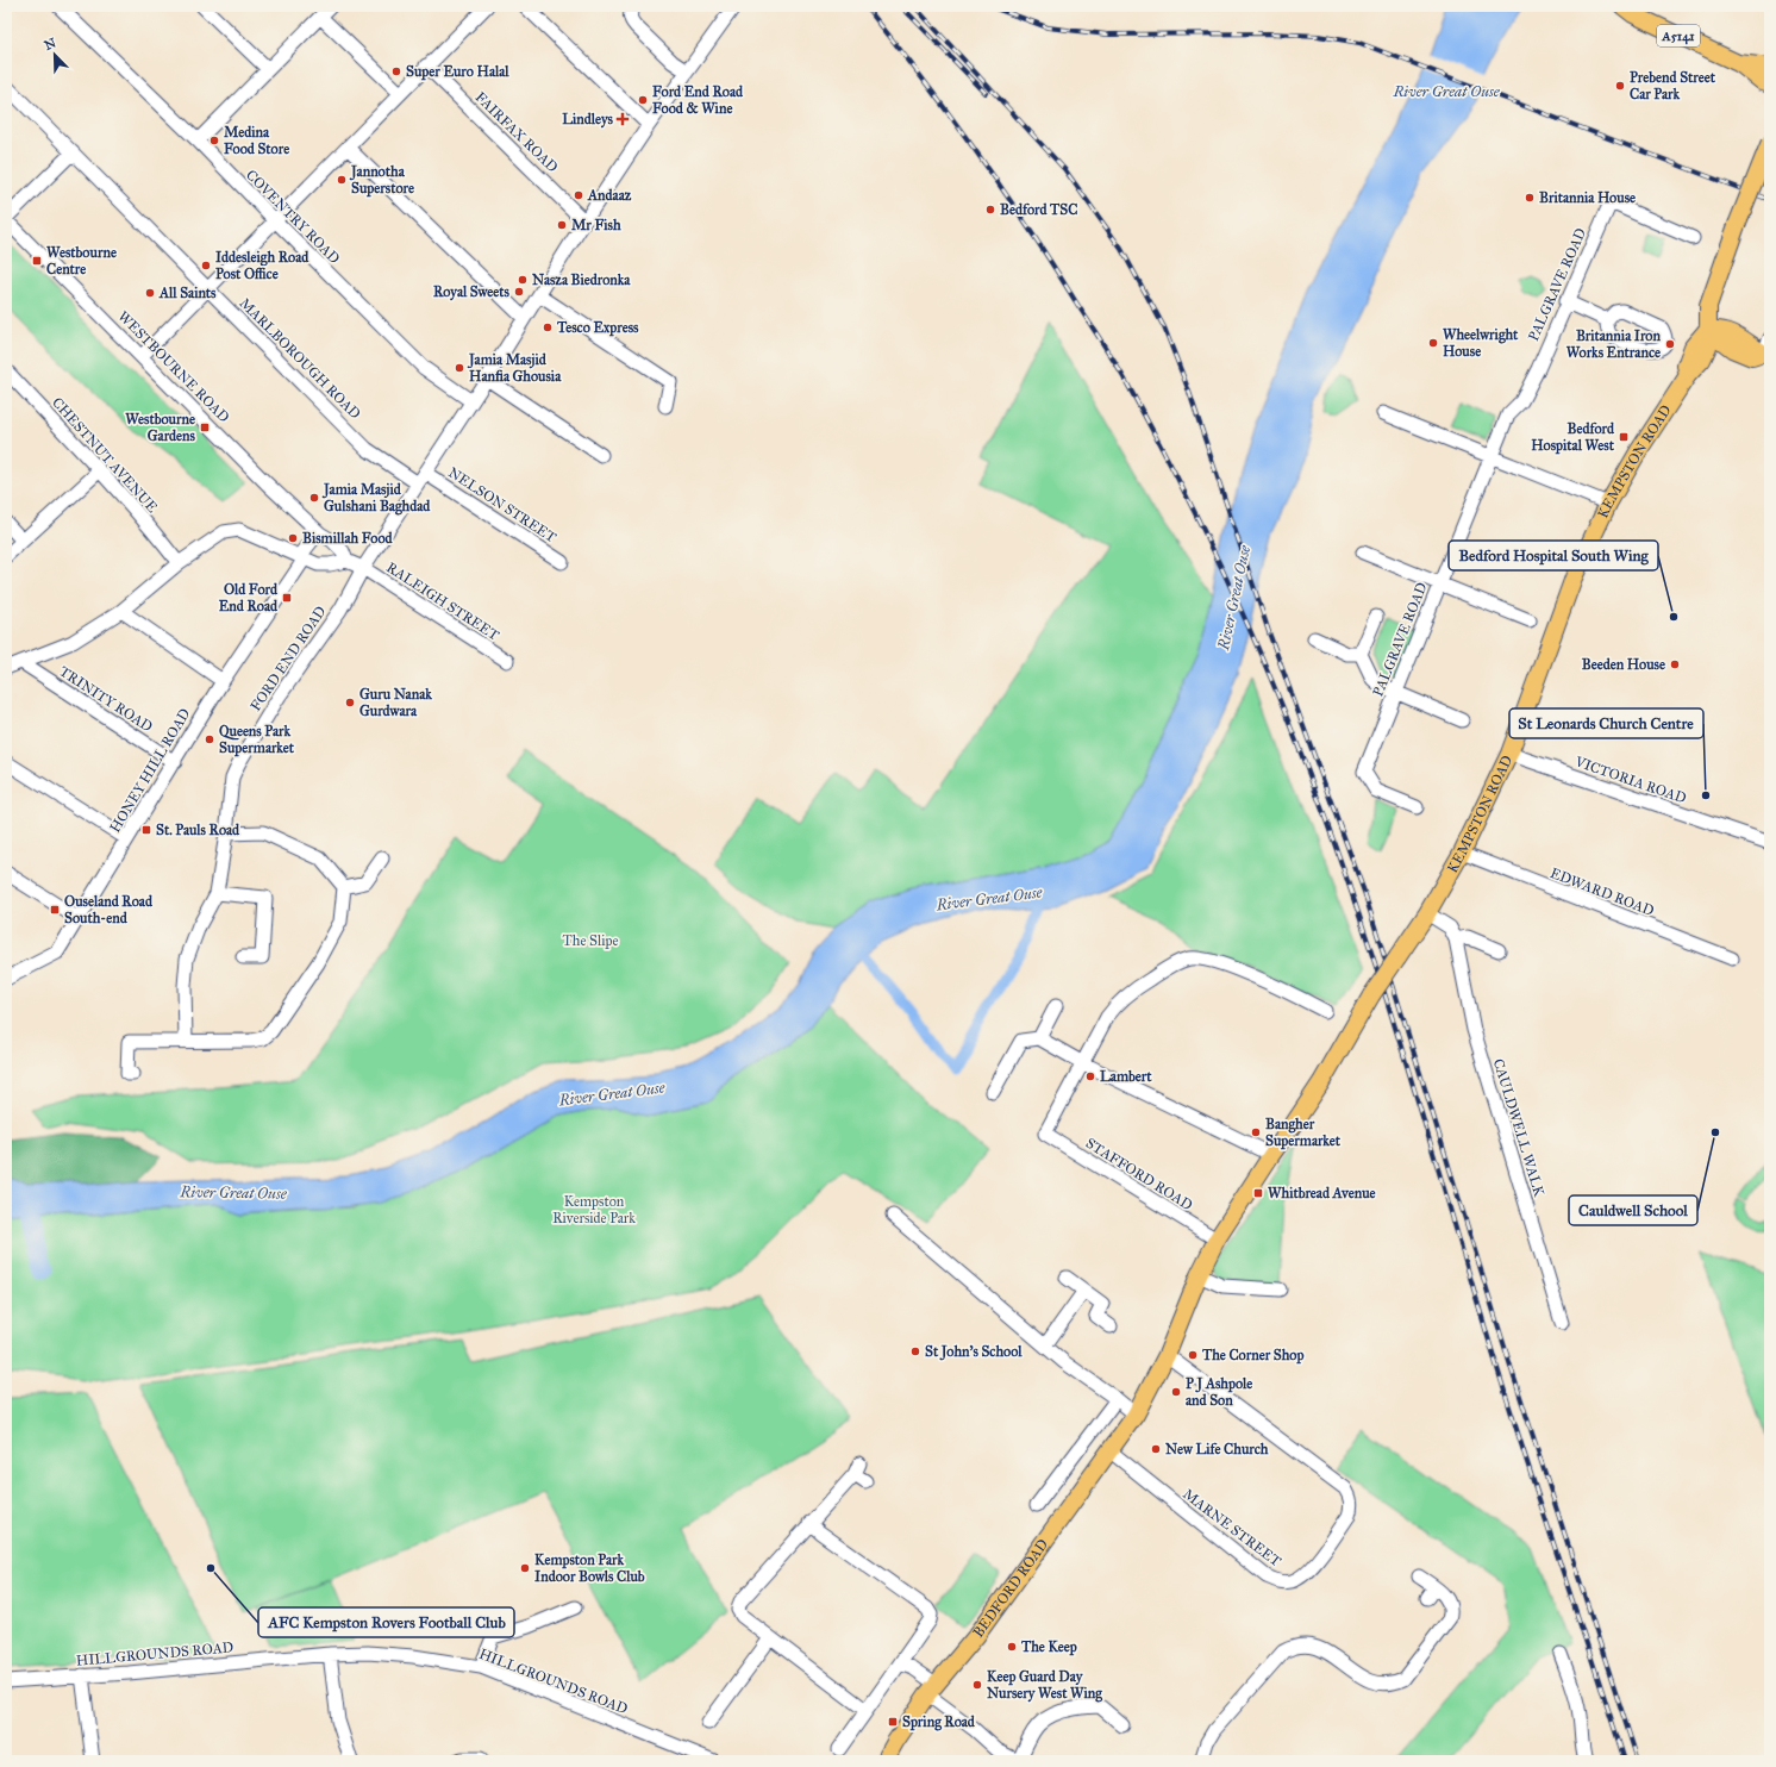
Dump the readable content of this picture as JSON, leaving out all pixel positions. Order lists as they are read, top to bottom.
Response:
{
  "streets": {
    "main road": ["A5141", "KEMPSTON ROAD", "BEDFORD ROAD"],
    "street": [
      "FAIRFAX ROAD",
      "COVENTRY ROAD",
      "PALGRAVE ROAD",
      "MARLBOROUGH ROAD",
      "WESTBOURNE ROAD",
      "CHESTNUT AVENUE",
      "NELSON STREET",
      "RALEIGH STREET",
      "FORD END ROAD",
      "TRINITY ROAD",
      "HONEY HILL ROAD",
      "VICTORIA ROAD",
      "EDWARD ROAD",
      "CAULDWELL WALK",
      "STAFFORD ROAD",
      "MARNE STREET",
      "HILLGROUNDS ROAD"
    ]
  },
  "crossings": [
    ["FAIRFAX ROAD", "FORD END ROAD"],
    ["COVENTRY ROAD", "FORD END ROAD"],
    ["MARLBOROUGH ROAD", "WESTBOURNE ROAD"],
    ["MARLBOROUGH ROAD", "NELSON STREET"],
    ["MARLBOROUGH ROAD", "FORD END ROAD"],
    ["KEMPSTON ROAD", "VICTORIA ROAD"],
    ["KEMPSTON ROAD", "EDWARD ROAD"],
    ["KEMPSTON ROAD", "CAULDWELL WALK"],
    ["KEMPSTON ROAD", "STAFFORD ROAD"],
    ["KEMPSTON ROAD", "BEDFORD ROAD"],
    ["NELSON STREET", "FORD END ROAD"],
    ["RALEIGH STREET", "FORD END ROAD"],
    ["TRINITY ROAD", "HONEY HILL ROAD"],
    ["MARNE STREET", "BEDFORD ROAD"]
  ],
  "water": ["River Great Ouse"],
  "parks": ["The Slipe", "Kempston Riverside Park"],
  "places": {
    "other": [
      "Super Euro Halal",
      "Prebend Street Car Park",
      "Ford End Road Food & Wine",
      "Medina Food Store",
      "Jannotha Superstore",
      "Andaaz",
      "Britannia House",
      "Bedford TSC",
      "Mr Fish",
      "Iddesleigh Road Post Office",
      "Nasza Biedronka",
      "Royal Sweets",
      "All Saints",
      "Tesco Express",
      "Wheelwright House",
      "Britannia Iron Works Entrance",
      "Jamia Masjid Hanfia Ghousia",
      "Jamia Masjid Gulshani Baghdad",
      "Bismillah Food",
      "Bedford Hospital South Wing",
      "Beeden House",
      "Guru Nanak Gurdwara",
      "Queens Park Supermarket",
      "St Leonards Church Centre",
      "Lambert",
      "Bangher Supermarket",
      "Cauldwell School",
      "St John's School",
      "The Corner Shop",
      "P J Ashpole and Son",
      "New Life Church",
      "AFC Kempston Rovers Football Club",
      "Kempston Park Indoor Bowls Club",
      "The Keep",
      "Keep Guard Day Nursery West Wing"
    ],
    "health": ["Lindleys"],
    "transit": [
      "Westbourne Centre",
      "Westbourne Gardens",
      "Bedford Hospital West",
      "Old Ford End Road",
      "St. Pauls Road",
      "Ouseland Road South-end",
      "Whitbread Avenue",
      "Spring Road"
    ]
  },
  "north": "top left"
}
